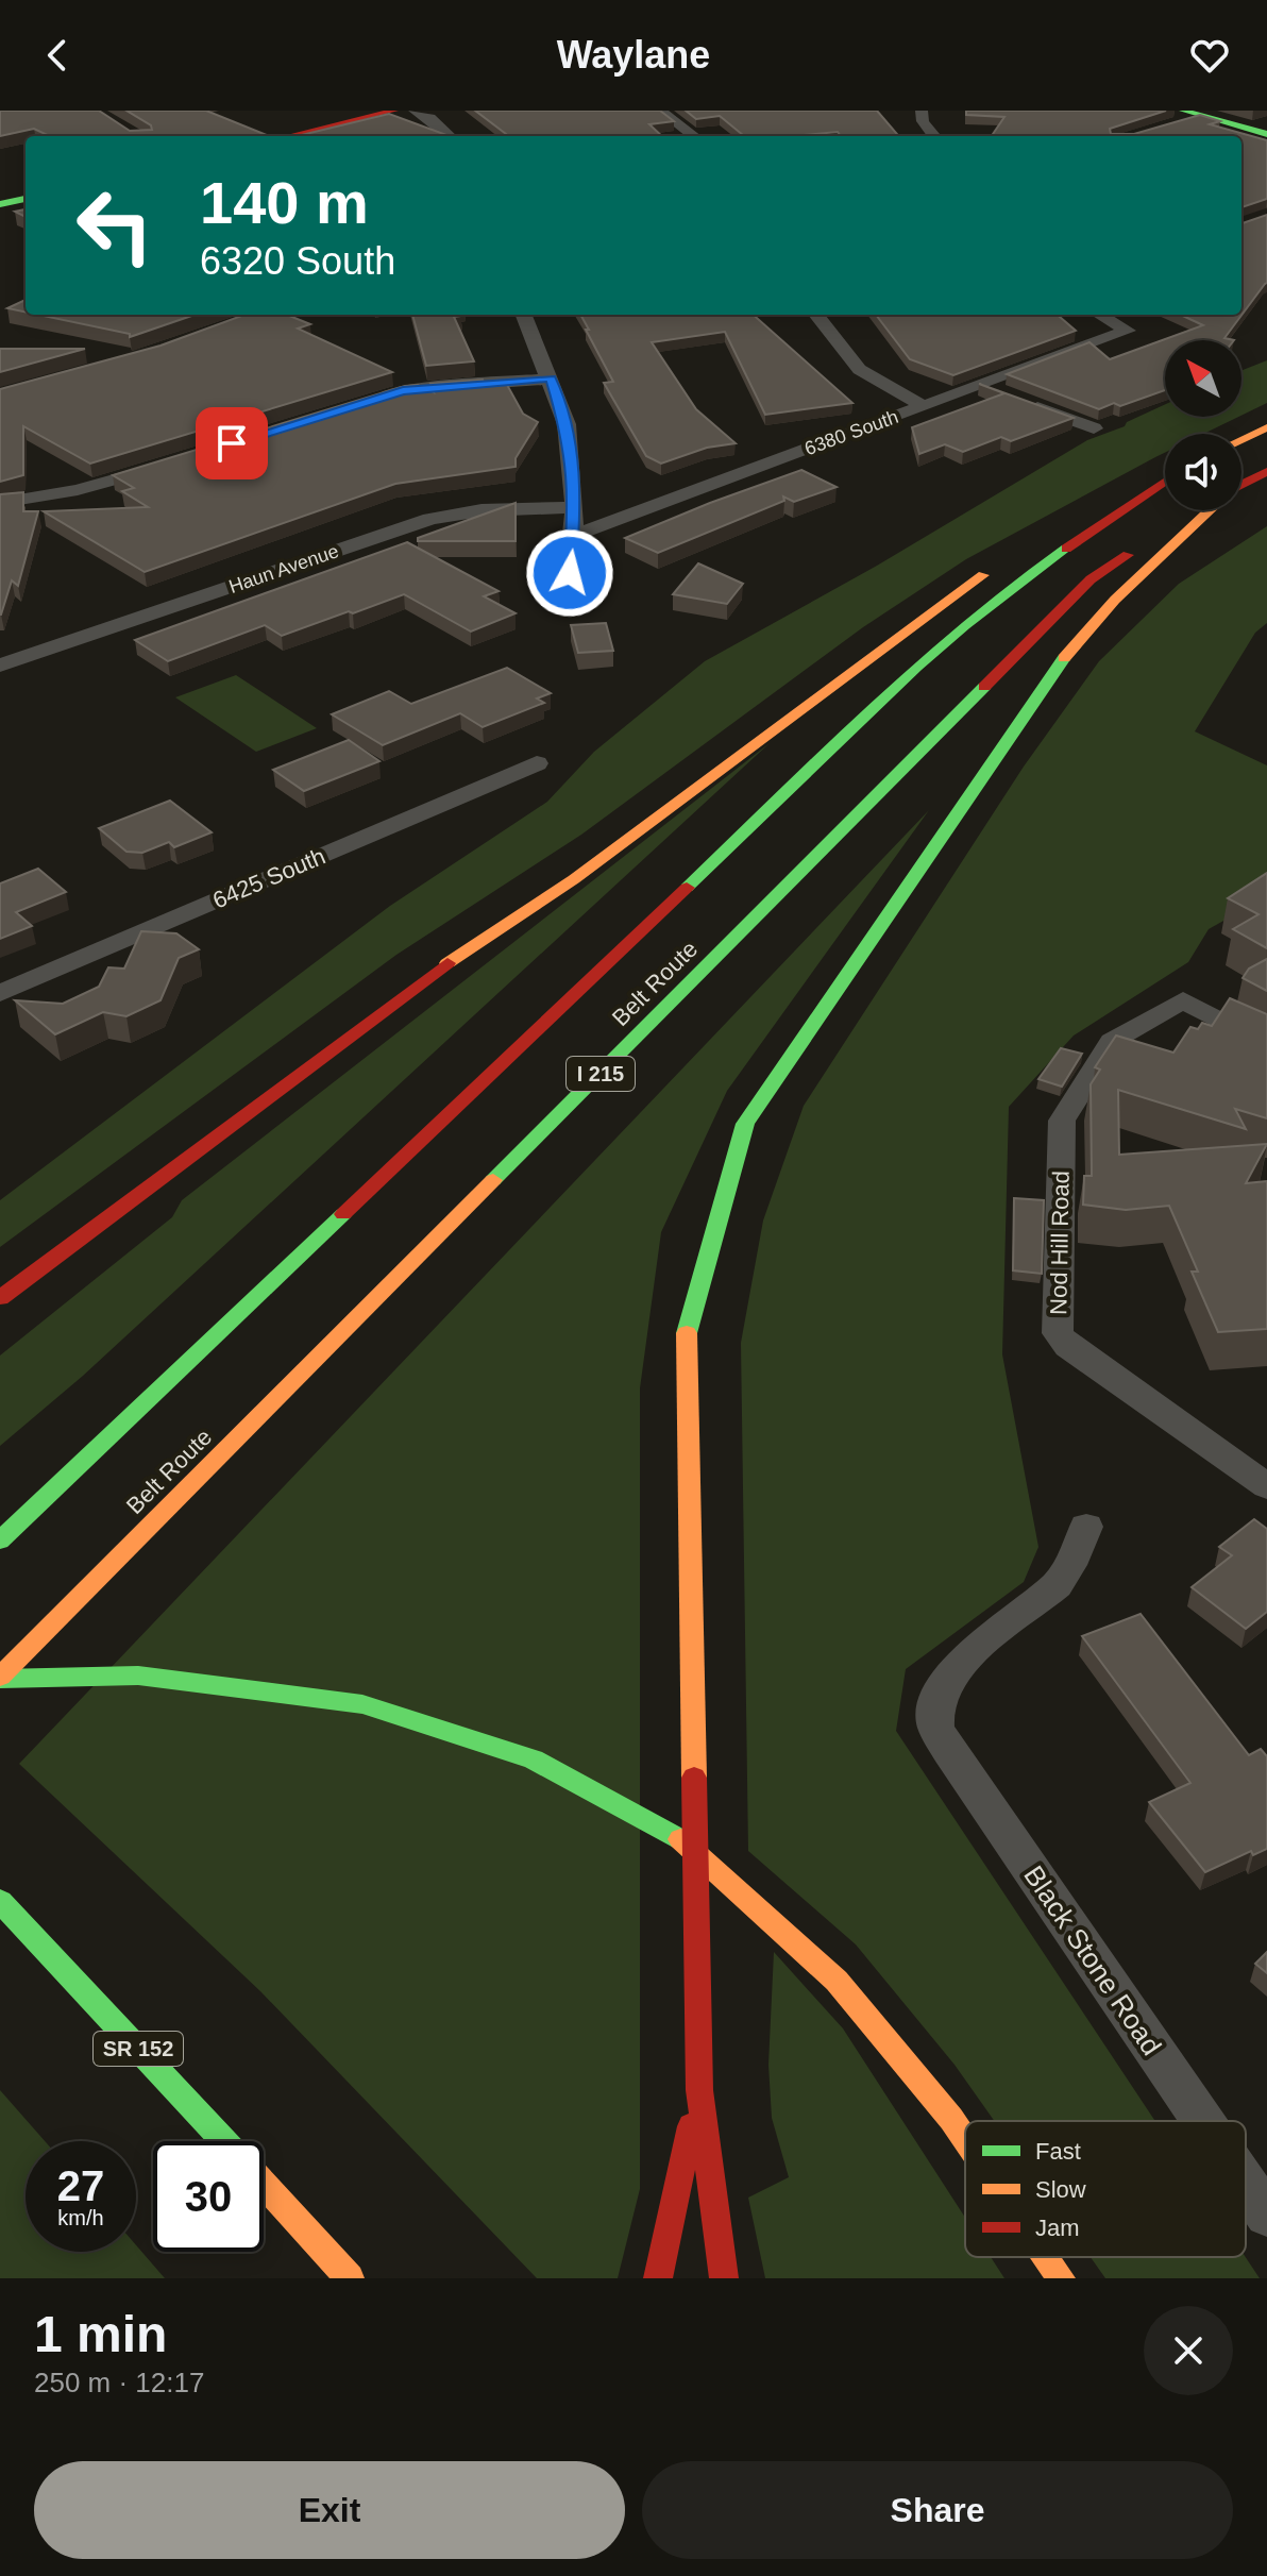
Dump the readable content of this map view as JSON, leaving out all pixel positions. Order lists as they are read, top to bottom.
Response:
{
  "streets": {
    "main road": ["Belt Route", "I 215", "SR 152"],
    "street": [
      "6380 South",
      "Haun Avenue",
      "6425 South",
      "Nod Hill Road",
      "Black Stone Road"
    ]
  },
  "legend": ["Fast", "Slow", "Jam"],
  "north": "top left",
  "page": {
    "header": "Waylane",
    "turn": ["140 m", "6320 South"],
    "speed": "27 km/h",
    "limit": "30",
    "heading": ["1 min", "250 m · 12:17"],
    "buttons": ["Exit", "Share"]
  }
}
